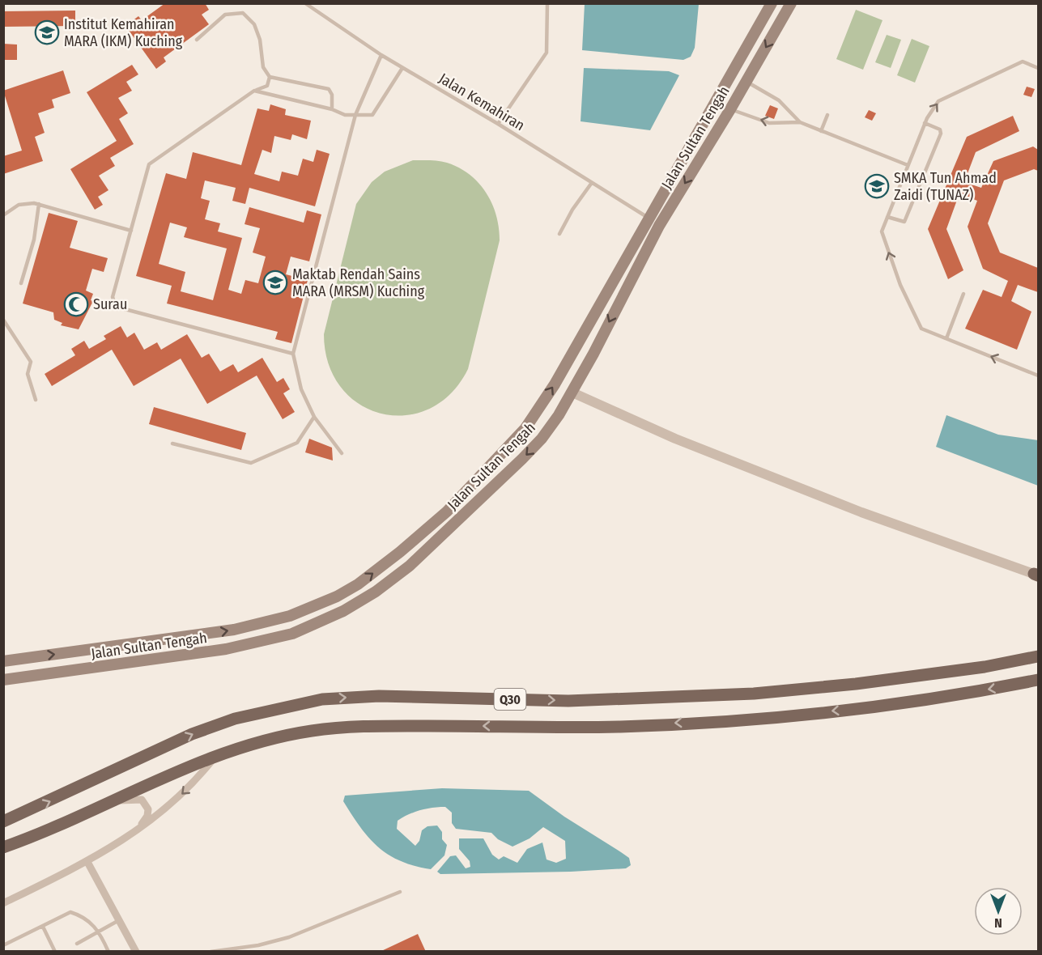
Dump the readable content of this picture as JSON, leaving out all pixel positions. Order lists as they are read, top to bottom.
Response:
{
  "streets": {
    "main road": ["Jalan Sultan Tengah", "Q30"],
    "lane": ["Jalan Kemahiran"]
  },
  "crossings": [
    ["Jalan Kemahiran", "Jalan Sultan Tengah"]
  ],
  "places": {
    "school or university": ["Institut Kemahiran MARA (IKM) Kuching", "SMKA Tun Ahmad Zaidi (TUNAZ)", "Maktab Rendah Sains MARA (MRSM) Kuching"],
    "mosque": ["Surau"]
  },
  "north": "bottom"
}
